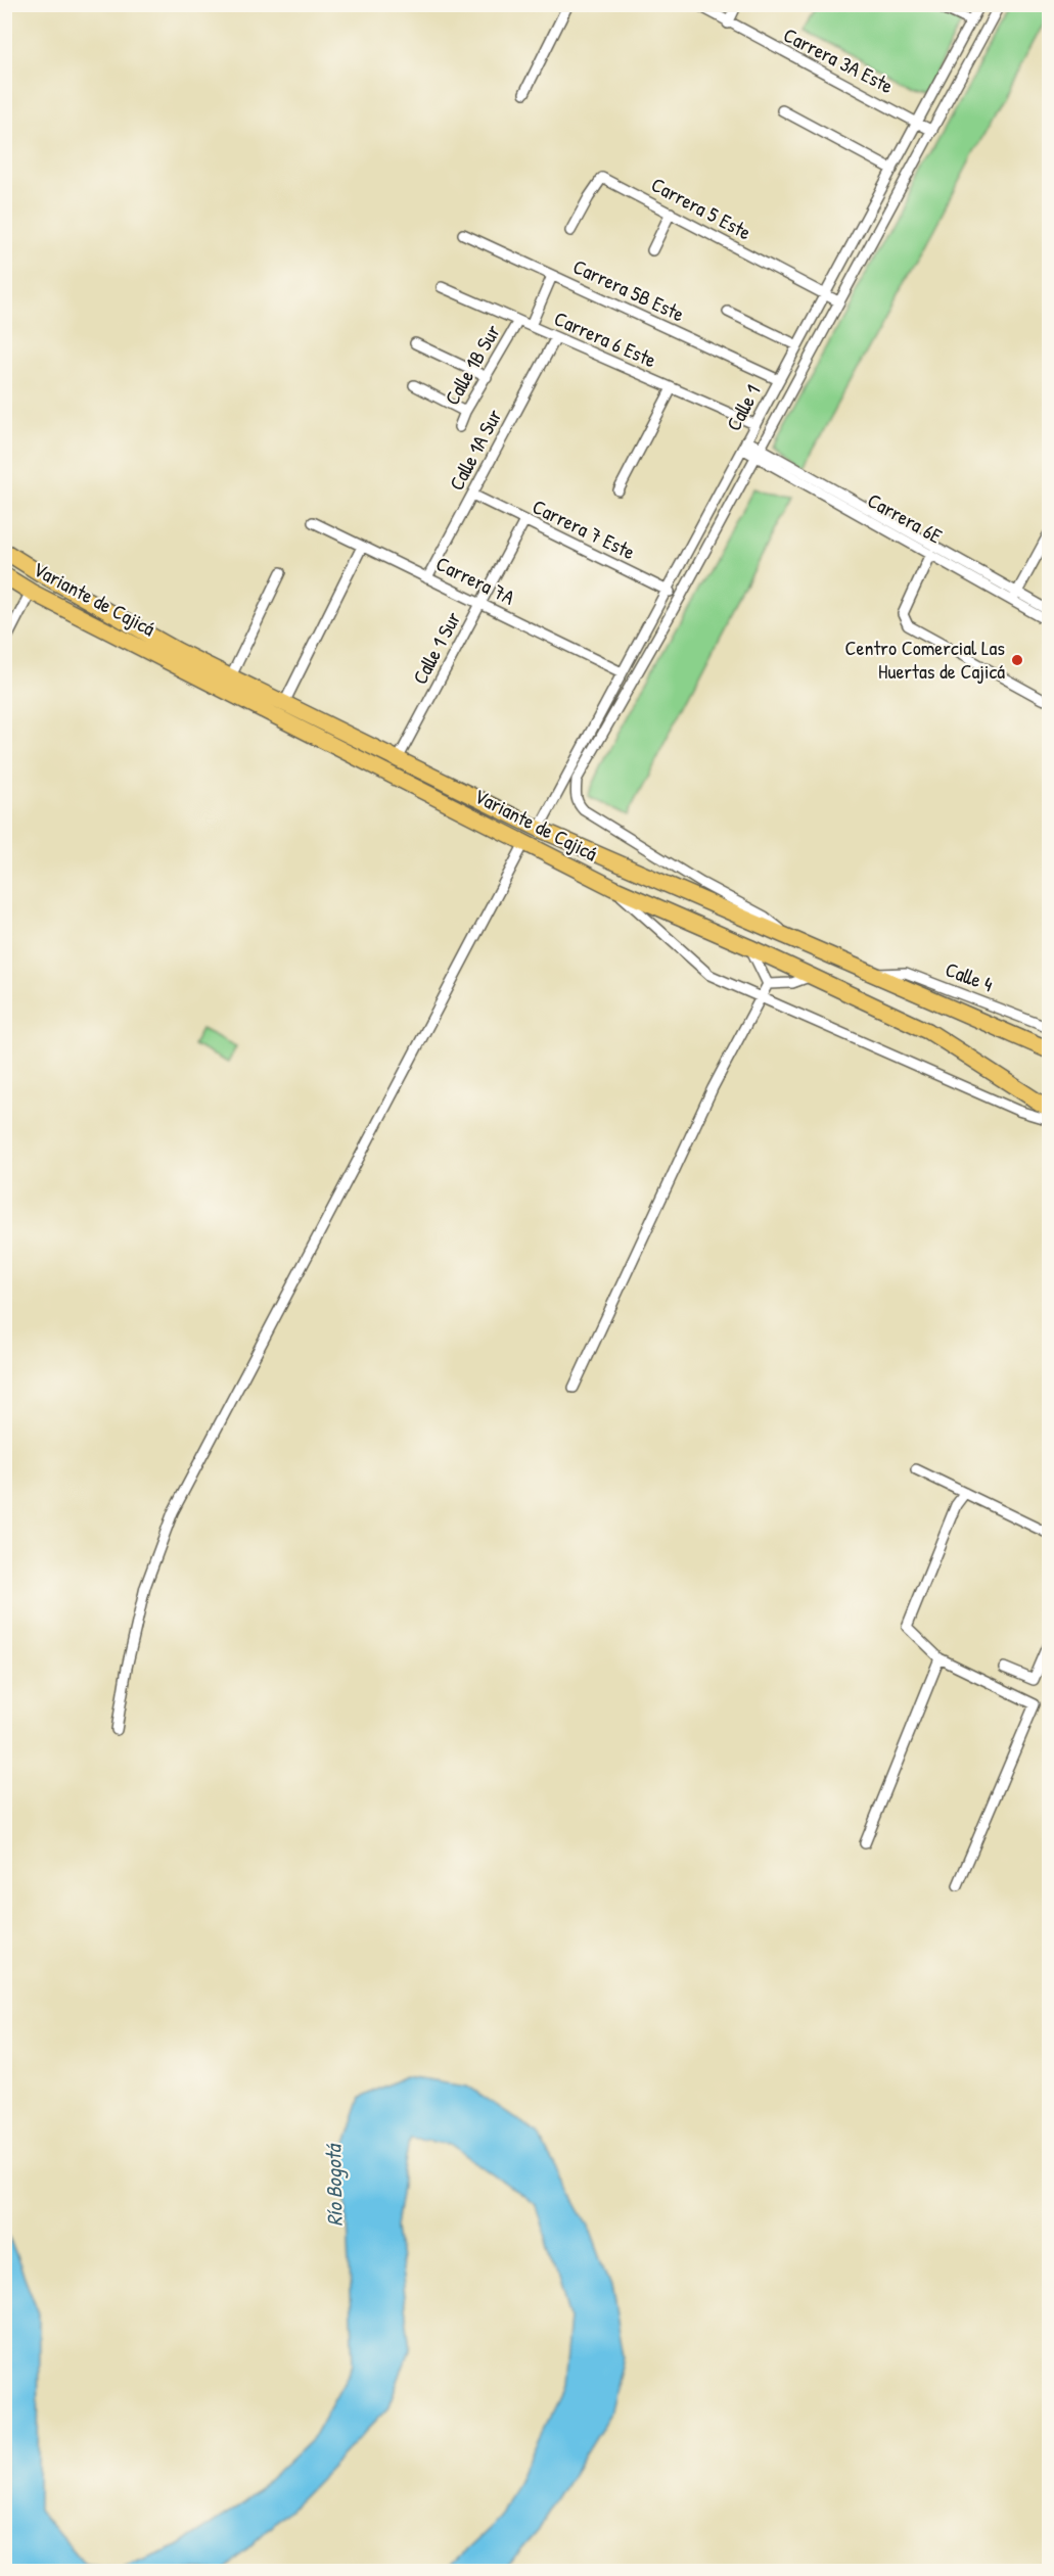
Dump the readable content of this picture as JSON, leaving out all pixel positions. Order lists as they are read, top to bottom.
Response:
{
  "streets": {
    "highway": ["Variante de Cajicá"],
    "street": [
      "Carrera 3A Este",
      "Carrera 5 Este",
      "Carrera 5B Este",
      "Carrera 6 Este",
      "Calle 1B Sur",
      "Calle 1",
      "Calle 1A Sur",
      "Carrera 6E",
      "Carrera 7 Este",
      "Carrera 7A",
      "Calle 1 Sur",
      "Calle 4"
    ]
  },
  "crossings": [
    ["Carrera 3A Este", "Calle 1"],
    ["Carrera 5 Este", "Calle 1"],
    ["Carrera 5B Este", "Calle 1B Sur"],
    ["Carrera 5B Este", "Calle 1"],
    ["Carrera 6 Este", "Calle 1B Sur"],
    ["Carrera 6 Este", "Calle 1"],
    ["Carrera 6 Este", "Calle 1A Sur"],
    ["Calle 1", "Carrera 6E"],
    ["Calle 1", "Carrera 7 Este"],
    ["Calle 1", "Carrera 7A"],
    ["Calle 1", "Variante de Cajicá"],
    ["Calle 1A Sur", "Carrera 7 Este"],
    ["Calle 1A Sur", "Carrera 7A"],
    ["Carrera 7 Este", "Calle 1 Sur"],
    ["Carrera 7A", "Calle 1 Sur"],
    ["Variante de Cajicá", "Calle 1 Sur"],
    ["Variante de Cajicá", "Calle 4"]
  ],
  "water": ["Río Bogotá"],
  "places": ["Centro Comercial Las Huertas de Cajicá"]
}
